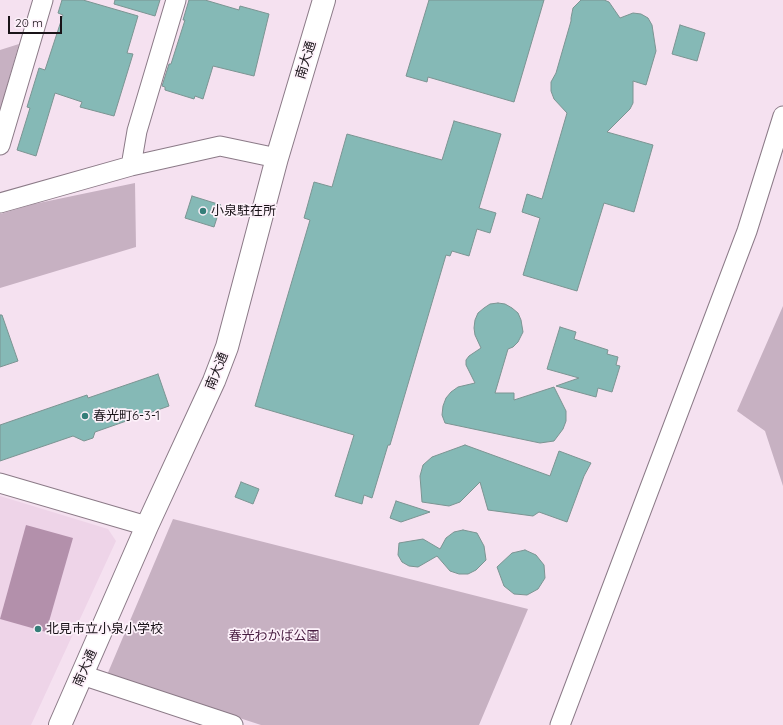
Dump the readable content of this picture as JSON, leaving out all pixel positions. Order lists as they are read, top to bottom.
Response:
{
  "streets": {
    "street": ["南大通"]
  },
  "parks": ["春光わかば公園"],
  "places": ["小泉駐在所", "春光町6-3-1", "北見市立小泉小学校"],
  "scale_bar": "20 m"
}
